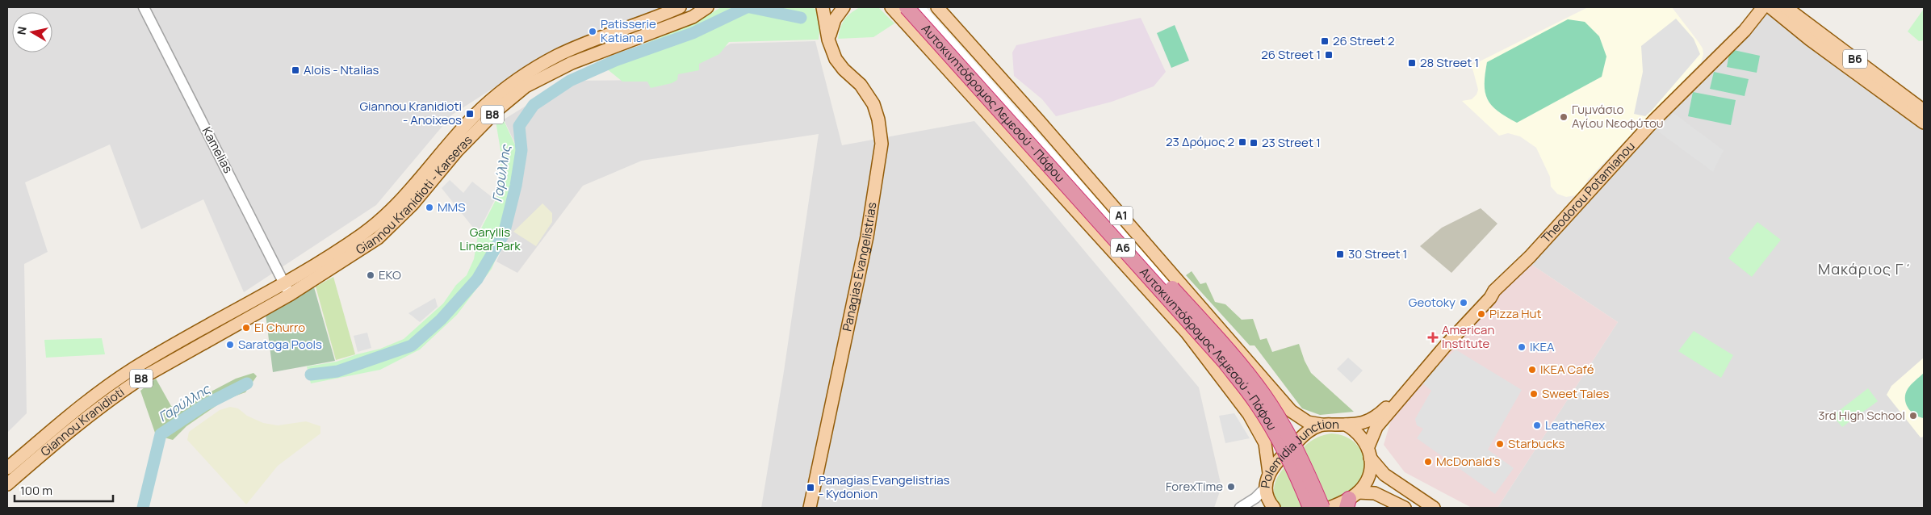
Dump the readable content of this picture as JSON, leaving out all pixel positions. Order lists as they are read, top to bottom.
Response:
{
  "streets": {
    "highway": ["Αυτοκινητόδρομος Λεμεσού - Πάφου", "A6"],
    "main road": [
      "B6",
      "B8",
      "Theodorou Potamianou",
      "Giannou Kranidioti - Karseras",
      "A1",
      "Panagias Evangelistrias",
      "Giannou Kranidioti",
      "Polemidia Junction"
    ],
    "street": ["Kamelias"]
  },
  "crossings": [
    ["Kamelias", "Giannou Kranidioti - Karseras"],
    ["Kamelias", "Giannou Kranidioti"],
    ["Theodorou Potamianou", "Polemidia Junction"],
    ["Giannou Kranidioti - Karseras", "Giannou Kranidioti"],
    ["A1", "Polemidia Junction"]
  ],
  "districts": ["Μακάριος Γ΄"],
  "water": ["Γαρύλλης"],
  "parks": ["Garyllis Linear Park"],
  "places": {
    "other": [
      "Patisserie Katiana",
      "Γυμνάσιο Αγίου Νεοφύτου",
      "MMS",
      "EKO",
      "Geotoky",
      "Pizza Hut",
      "El Churro",
      "Saratoga Pools",
      "IKEA",
      "IKEA Café",
      "Sweet Tales",
      "3rd High School",
      "LeatheRex",
      "Starbucks",
      "McDonald's",
      "ForexTime"
    ],
    "transit": [
      "26 Street 2",
      "26 Street 1",
      "28 Street 1",
      "Alois - Ntalias",
      "Giannou Kranidioti - Anoixeos",
      "23 Δρόμος 2",
      "23 Street 1",
      "30 Street 1",
      "Panagias Evangelistrias - Kydonion"
    ],
    "health": ["American Institute"]
  },
  "scale_bar": "100 m",
  "north": "left"
}
